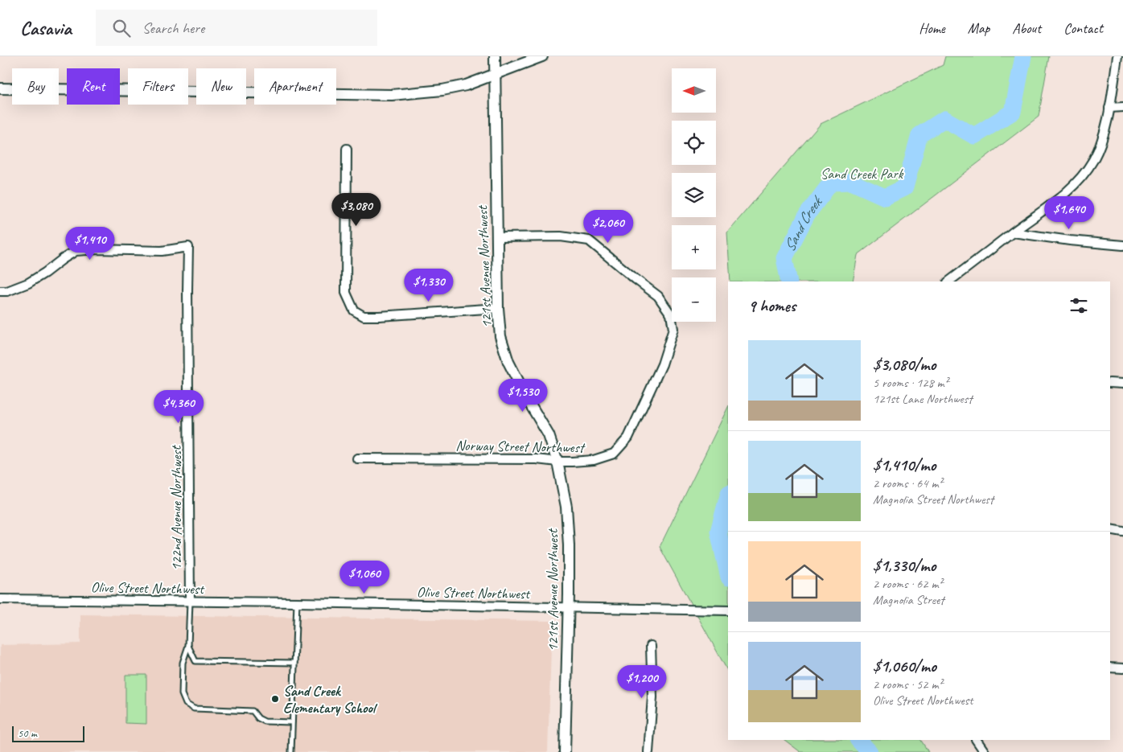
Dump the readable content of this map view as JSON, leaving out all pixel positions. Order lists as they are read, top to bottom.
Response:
{
  "streets": {
    "street": [
      "121st Avenue Northwest",
      "Norway Street Northwest",
      "122nd Avenue Northwest",
      "Olive Street Northwest"
    ]
  },
  "crossings": [
    ["121st Avenue Northwest", "Norway Street Northwest"],
    ["121st Avenue Northwest", "Olive Street Northwest"],
    ["122nd Avenue Northwest", "Olive Street Northwest"]
  ],
  "water": ["Sand Creek"],
  "parks": ["Sand Creek Park"],
  "places": ["Sand Creek Elementary School"],
  "scale_bar": "50 m",
  "north": "left",
  "page": {
    "header": "Casavia",
    "search": "Search here",
    "nav": [
      "Home",
      "Map",
      "About",
      "Contact"
    ],
    "map_buttons": ["+", "−"],
    "chip": [
      "Buy",
      "Rent",
      "Filters",
      "New",
      "Apartment"
    ],
    "price": [
      "$3,080",
      "$1,640",
      "$2,060",
      "$1,410",
      "$1,330",
      "$1,530",
      "$4,360",
      "$1,060",
      "$1,200"
    ],
    "heading": "9 homes",
    "list": [
      {
        "name": "$3,080/mo",
        "note": "5 rooms · 128 m² · 121st Lane Northwest"
      },
      {
        "name": "$1,410/mo",
        "note": "2 rooms · 64 m² · Magnolia Street Northwest"
      },
      {
        "name": "$1,330/mo",
        "note": "2 rooms · 62 m² · Magnolia Street"
      },
      {
        "name": "$1,060/mo",
        "note": "2 rooms · 52 m² · Olive Street Northwest"
      }
    ],
    "scale": "50 m"
  }
}
